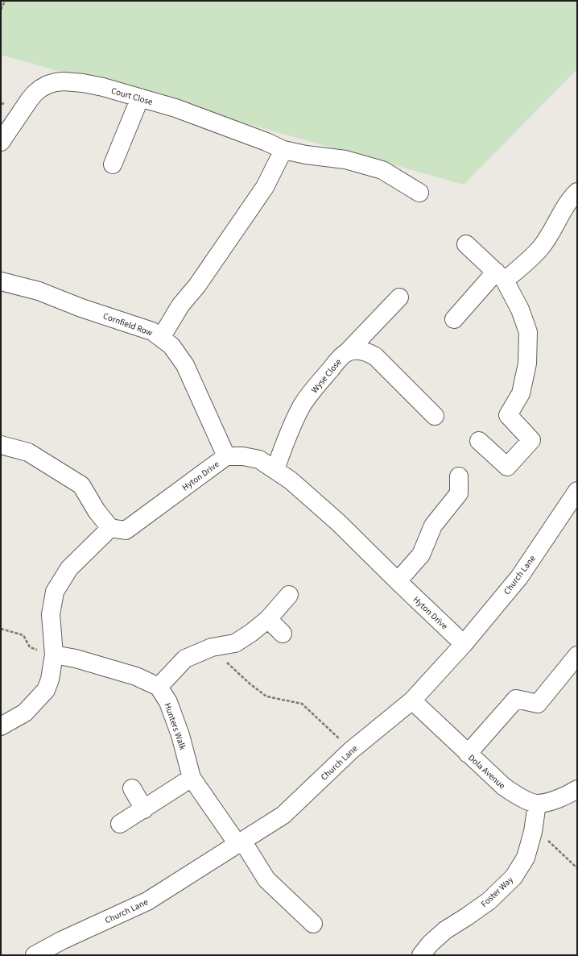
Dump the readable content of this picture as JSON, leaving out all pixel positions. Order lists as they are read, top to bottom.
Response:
{
  "streets": {
    "street": [
      "Court Close",
      "Cornfield Row",
      "Wyse Close",
      "Hyton Drive",
      "Church Lane",
      "Hunters Walk",
      "Dola Avenue",
      "Foster Way"
    ]
  },
  "crossings": [
    ["Cornfield Row", "Hyton Drive"],
    ["Wyse Close", "Hyton Drive"],
    ["Hyton Drive", "Church Lane"],
    ["Church Lane", "Hunters Walk"],
    ["Church Lane", "Dola Avenue"],
    ["Dola Avenue", "Foster Way"]
  ]
}
